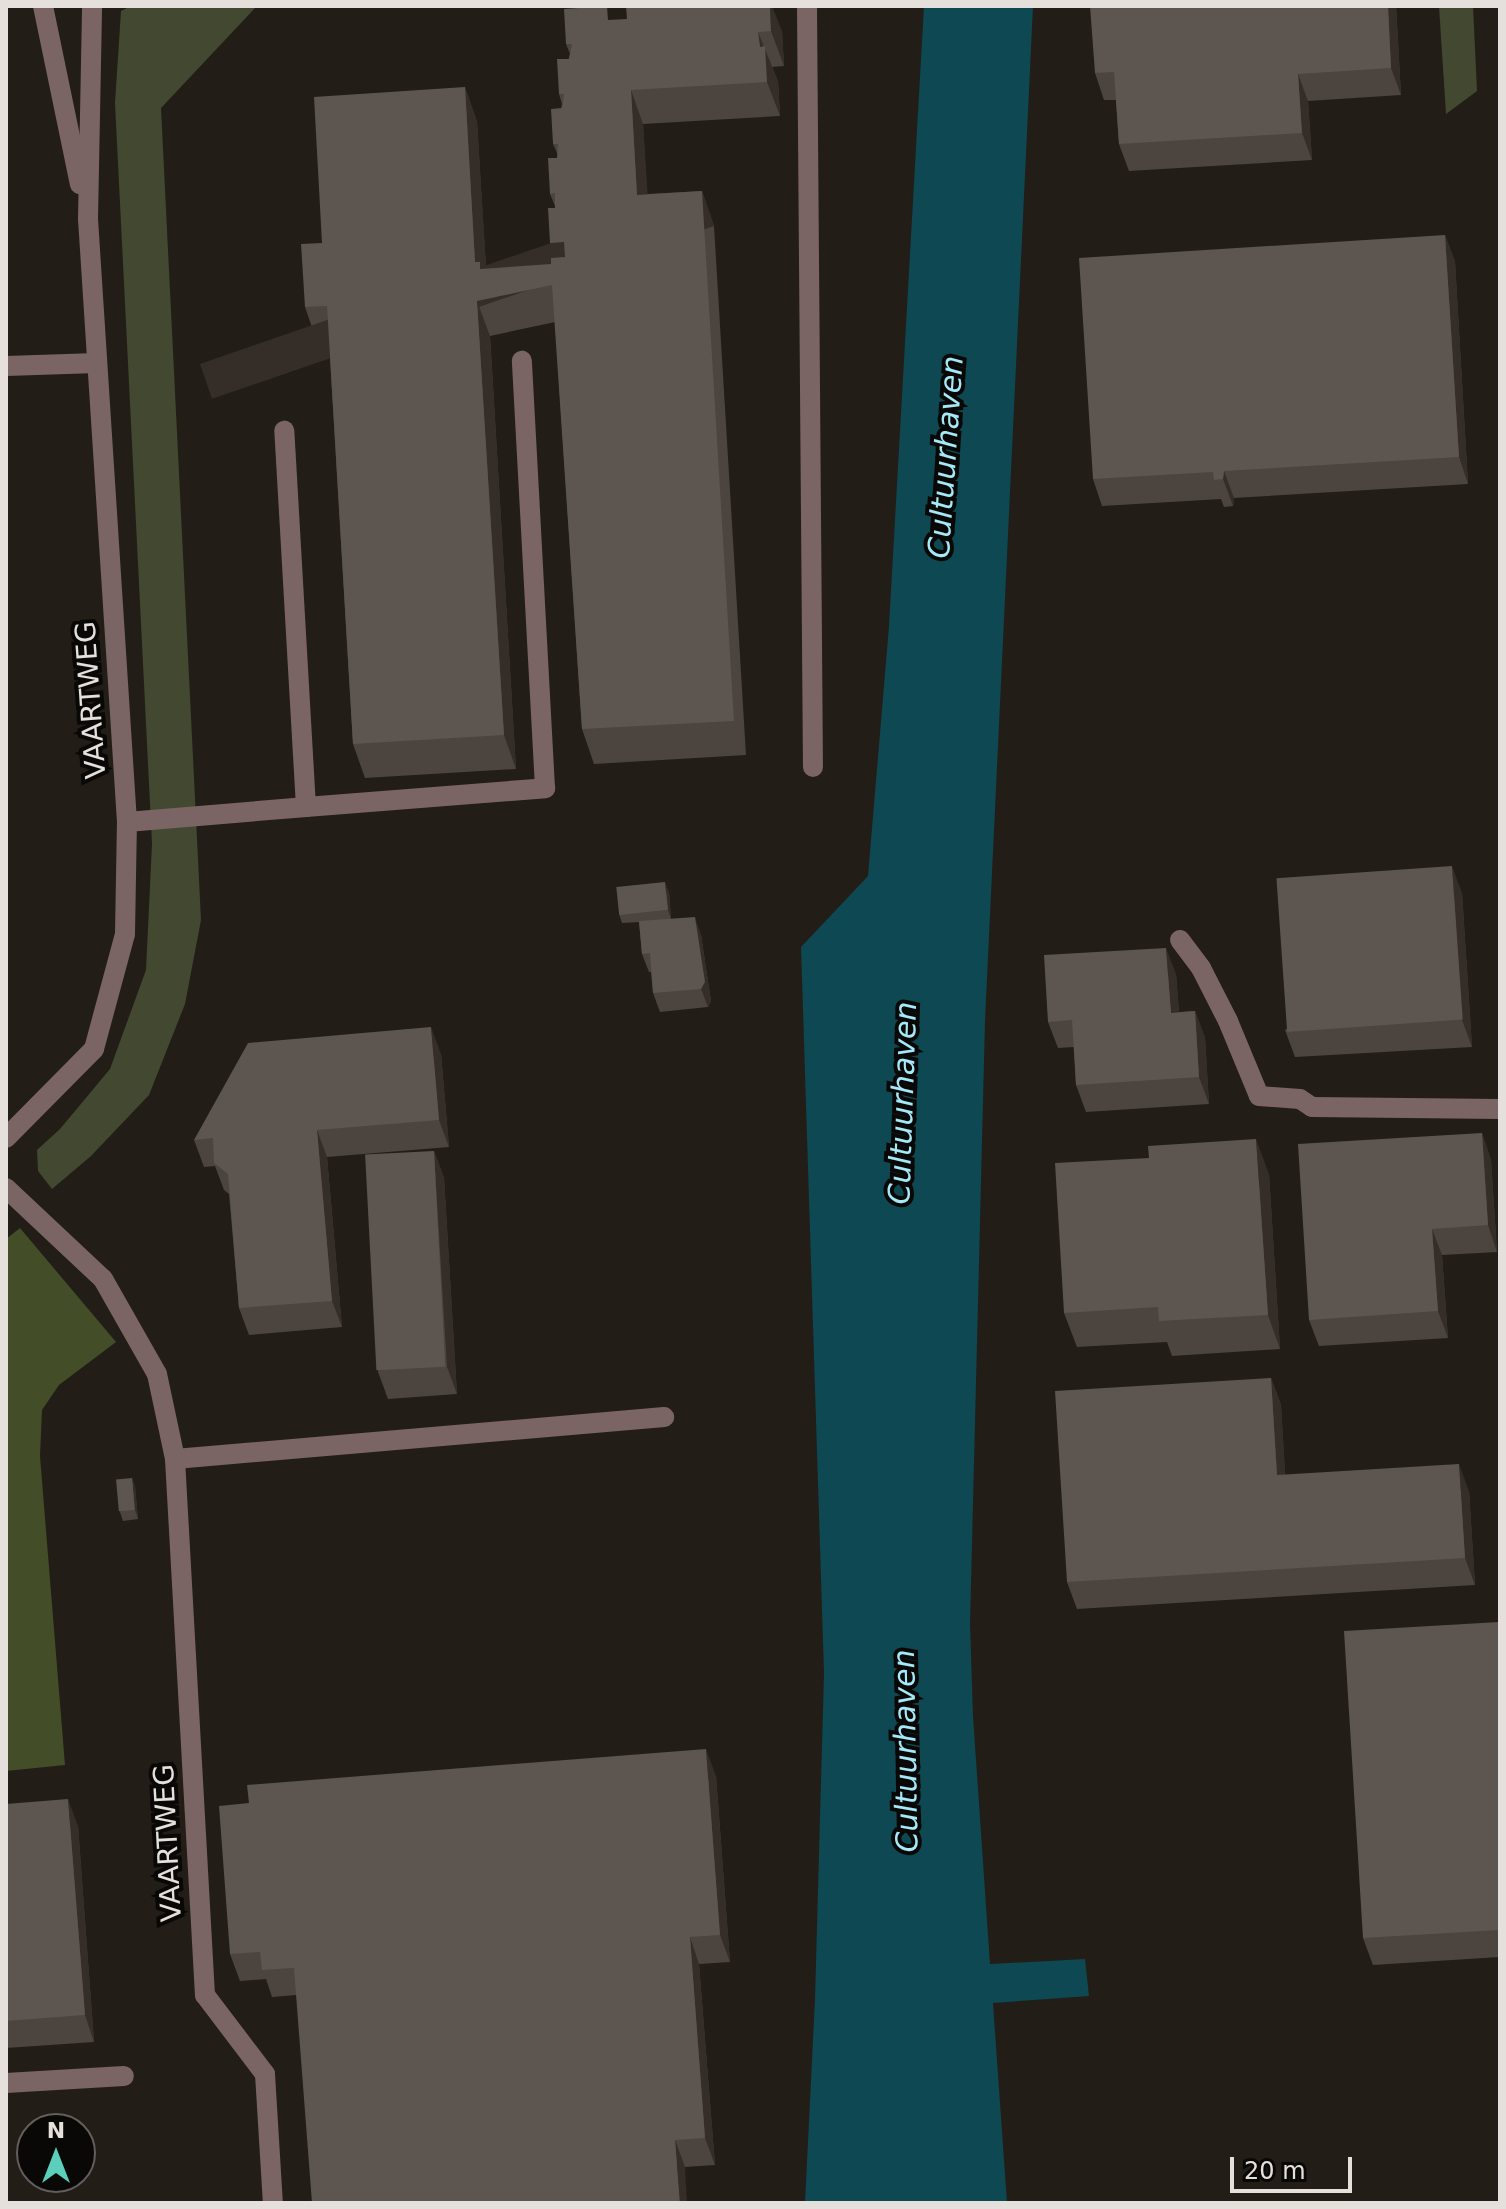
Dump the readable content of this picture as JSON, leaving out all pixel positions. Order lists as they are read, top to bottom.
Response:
{
  "streets": {
    "street": ["VAARTWEG"]
  },
  "water": ["Cultuurhaven"],
  "scale_bar": "20 m",
  "north": "top"
}
